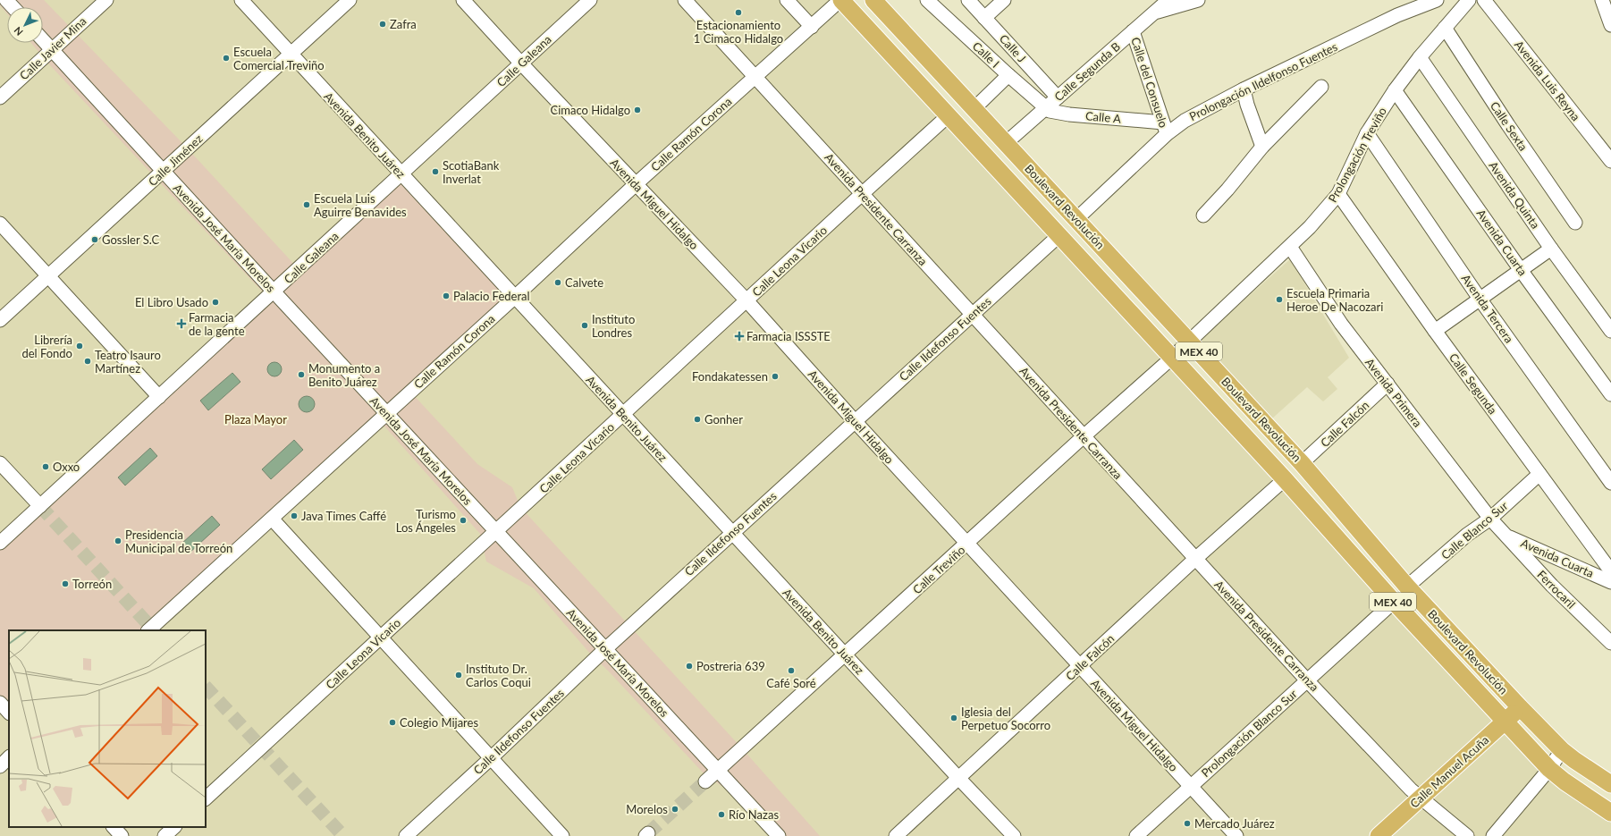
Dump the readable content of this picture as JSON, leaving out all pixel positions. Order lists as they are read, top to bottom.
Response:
{
  "streets": {
    "main road": ["Boulevard Revolución", "MEX 40", "Calle Manuel Acuña"],
    "street": [
      "Calle Javier Mina",
      "Calle J",
      "Calle I",
      "Calle Galeana",
      "Calle Segunda B",
      "Avenida Luis Reyna",
      "Prolongación Ildelfonso Fuentes",
      "Calle del Consuelo",
      "Calle A",
      "Calle Sexta",
      "Calle Ramón Corona",
      "Avenida Benito Juárez",
      "Prolongación Treviño",
      "Calle Jiménez",
      "Avenida Quinta",
      "Avenida Miguel Hidalgo",
      "Avenida Presidente Carranza",
      "Avenida José María Morelos",
      "Avenida Cuarta",
      "Calle Leona Vicario",
      "Avenida Tercera",
      "Calle Ildefonso Fuentes",
      "Calle Segunda",
      "Avenida Primera",
      "Calle Falcón",
      "Calle Blanco Sur",
      "Calle Treviño",
      "Ferrocaril",
      "Prolongación Blanco Sur"
    ]
  },
  "crossings": [
    ["Calle Javier Mina", "Avenida José María Morelos"],
    ["Calle J", "Calle Segunda B"],
    ["Calle I", "Calle Segunda B"],
    ["Calle I", "Calle A"],
    ["Calle Galeana", "Avenida Benito Juárez"],
    ["Calle Galeana", "Avenida Miguel Hidalgo"],
    ["Calle Galeana", "Avenida José María Morelos"],
    ["Calle Segunda B", "Calle del Consuelo"],
    ["Calle Segunda B", "Calle A"],
    ["Calle Segunda B", "Boulevard Revolución"],
    ["Prolongación Ildelfonso Fuentes", "Calle del Consuelo"],
    ["Prolongación Ildelfonso Fuentes", "Calle A"],
    ["Prolongación Ildelfonso Fuentes", "Boulevard Revolución"],
    ["Calle del Consuelo", "Calle A"],
    ["Calle Sexta", "Prolongación Treviño"],
    ["Calle Ramón Corona", "Avenida Benito Juárez"],
    ["Calle Ramón Corona", "Avenida Miguel Hidalgo"],
    ["Calle Ramón Corona", "Avenida Presidente Carranza"],
    ["Calle Ramón Corona", "Avenida José María Morelos"],
    ["Calle Ramón Corona", "MEX 40"],
    ["Avenida Benito Juárez", "Calle Jiménez"],
    ["Avenida Benito Juárez", "Calle Leona Vicario"],
    ["Avenida Benito Juárez", "Calle Ildefonso Fuentes"],
    ["Avenida Benito Juárez", "Calle Falcón"],
    ["Avenida Benito Juárez", "Calle Treviño"],
    ["Prolongación Treviño", "Avenida Quinta"],
    ["Prolongación Treviño", "Boulevard Revolución"],
    ["Prolongación Treviño", "Avenida Cuarta"],
    ["Prolongación Treviño", "Avenida Tercera"],
    ["Prolongación Treviño", "MEX 40"],
    ["Prolongación Treviño", "Calle Segunda"],
    ["Prolongación Treviño", "Avenida Primera"],
    ["Prolongación Treviño", "Calle Treviño"],
    ["Calle Jiménez", "Avenida José María Morelos"],
    ["Avenida Miguel Hidalgo", "Calle Leona Vicario"],
    ["Avenida Miguel Hidalgo", "Calle Ildefonso Fuentes"],
    ["Avenida Miguel Hidalgo", "Calle Falcón"],
    ["Avenida Miguel Hidalgo", "Calle Treviño"],
    ["Avenida Miguel Hidalgo", "Prolongación Blanco Sur"],
    ["Boulevard Revolución", "Calle Falcón"],
    ["Boulevard Revolución", "Calle Blanco Sur"],
    ["Boulevard Revolución", "Calle Manuel Acuña"],
    ["Avenida Presidente Carranza", "Calle Leona Vicario"],
    ["Avenida Presidente Carranza", "Calle Ildefonso Fuentes"],
    ["Avenida Presidente Carranza", "Calle Falcón"],
    ["Avenida Presidente Carranza", "Calle Treviño"],
    ["Avenida Presidente Carranza", "Prolongación Blanco Sur"],
    ["Avenida Presidente Carranza", "Calle Manuel Acuña"],
    ["Avenida José María Morelos", "Calle Leona Vicario"],
    ["Avenida José María Morelos", "Calle Ildefonso Fuentes"],
    ["Avenida José María Morelos", "Calle Treviño"],
    ["Avenida Cuarta", "Avenida Primera"],
    ["Avenida Cuarta", "Ferrocaril"],
    ["Calle Leona Vicario", "MEX 40"],
    ["Calle Ildefonso Fuentes", "MEX 40"],
    ["MEX 40", "Calle Falcón"],
    ["MEX 40", "Calle Treviño"],
    ["MEX 40", "Prolongación Blanco Sur"],
    ["MEX 40", "Calle Manuel Acuña"],
    ["Calle Segunda", "Calle Blanco Sur"],
    ["Avenida Primera", "Calle Falcón"],
    ["Avenida Primera", "Calle Blanco Sur"],
    ["Avenida Primera", "Ferrocaril"]
  ],
  "parks": ["Plaza Mayor"],
  "places": {
    "other": [
      "Estacionamiento 1 Cimaco Hidalgo",
      "Zafra",
      "Escuela Comercial Treviño",
      "Cimaco Hidalgo",
      "ScotiaBank Inverlat",
      "Escuela Luis Aguirre Benavides",
      "Gossler S.C",
      "Calvete",
      "Palacio Federal",
      "Escuela Primaria Heroe De Nacozari",
      "El Libro Usado",
      "Instituto Londres",
      "Librería del Fondo",
      "Teatro Isauro Martínez",
      "Monumento a Benito Juárez",
      "Fondakatessen",
      "Gonher",
      "Oxxo",
      "Java Times Caffé",
      "Turismo Los Ángeles",
      "Presidencia Municipal de Torreón",
      "Torreón",
      "Postreria 639",
      "Café Soré",
      "Instituto Dr. Carlos Coqui",
      "Iglesia del Perpetuo Socorro",
      "Colegio Mijares",
      "Morelos",
      "Río Nazas",
      "Mercado Juárez"
    ],
    "health": ["Farmacia de la gente", "Farmacia ISSSTE"]
  },
  "north": "bottom left"
}
